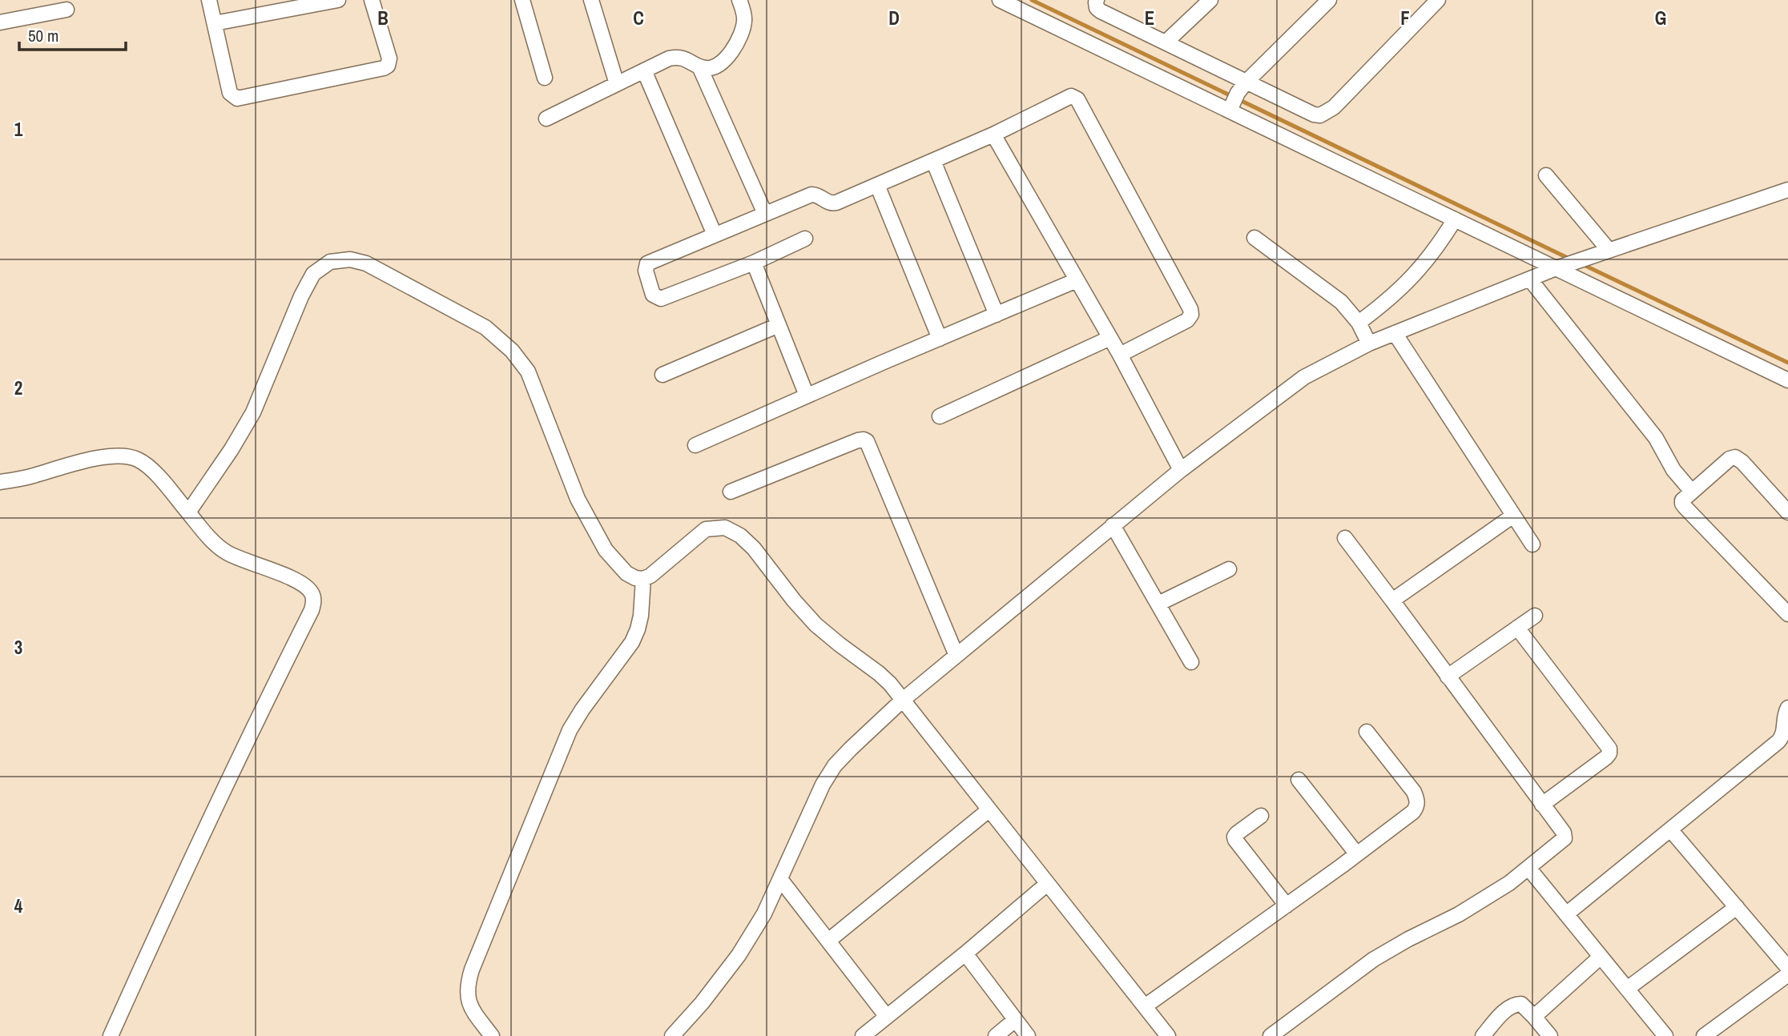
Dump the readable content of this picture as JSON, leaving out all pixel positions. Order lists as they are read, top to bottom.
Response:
{
  "scale_bar": "50 m",
  "grid": {
    "columns": [
      "B",
      "C",
      "D",
      "E",
      "F",
      "G"
    ],
    "rows": [
      "1",
      "2",
      "3",
      "4"
    ]
  }
}
